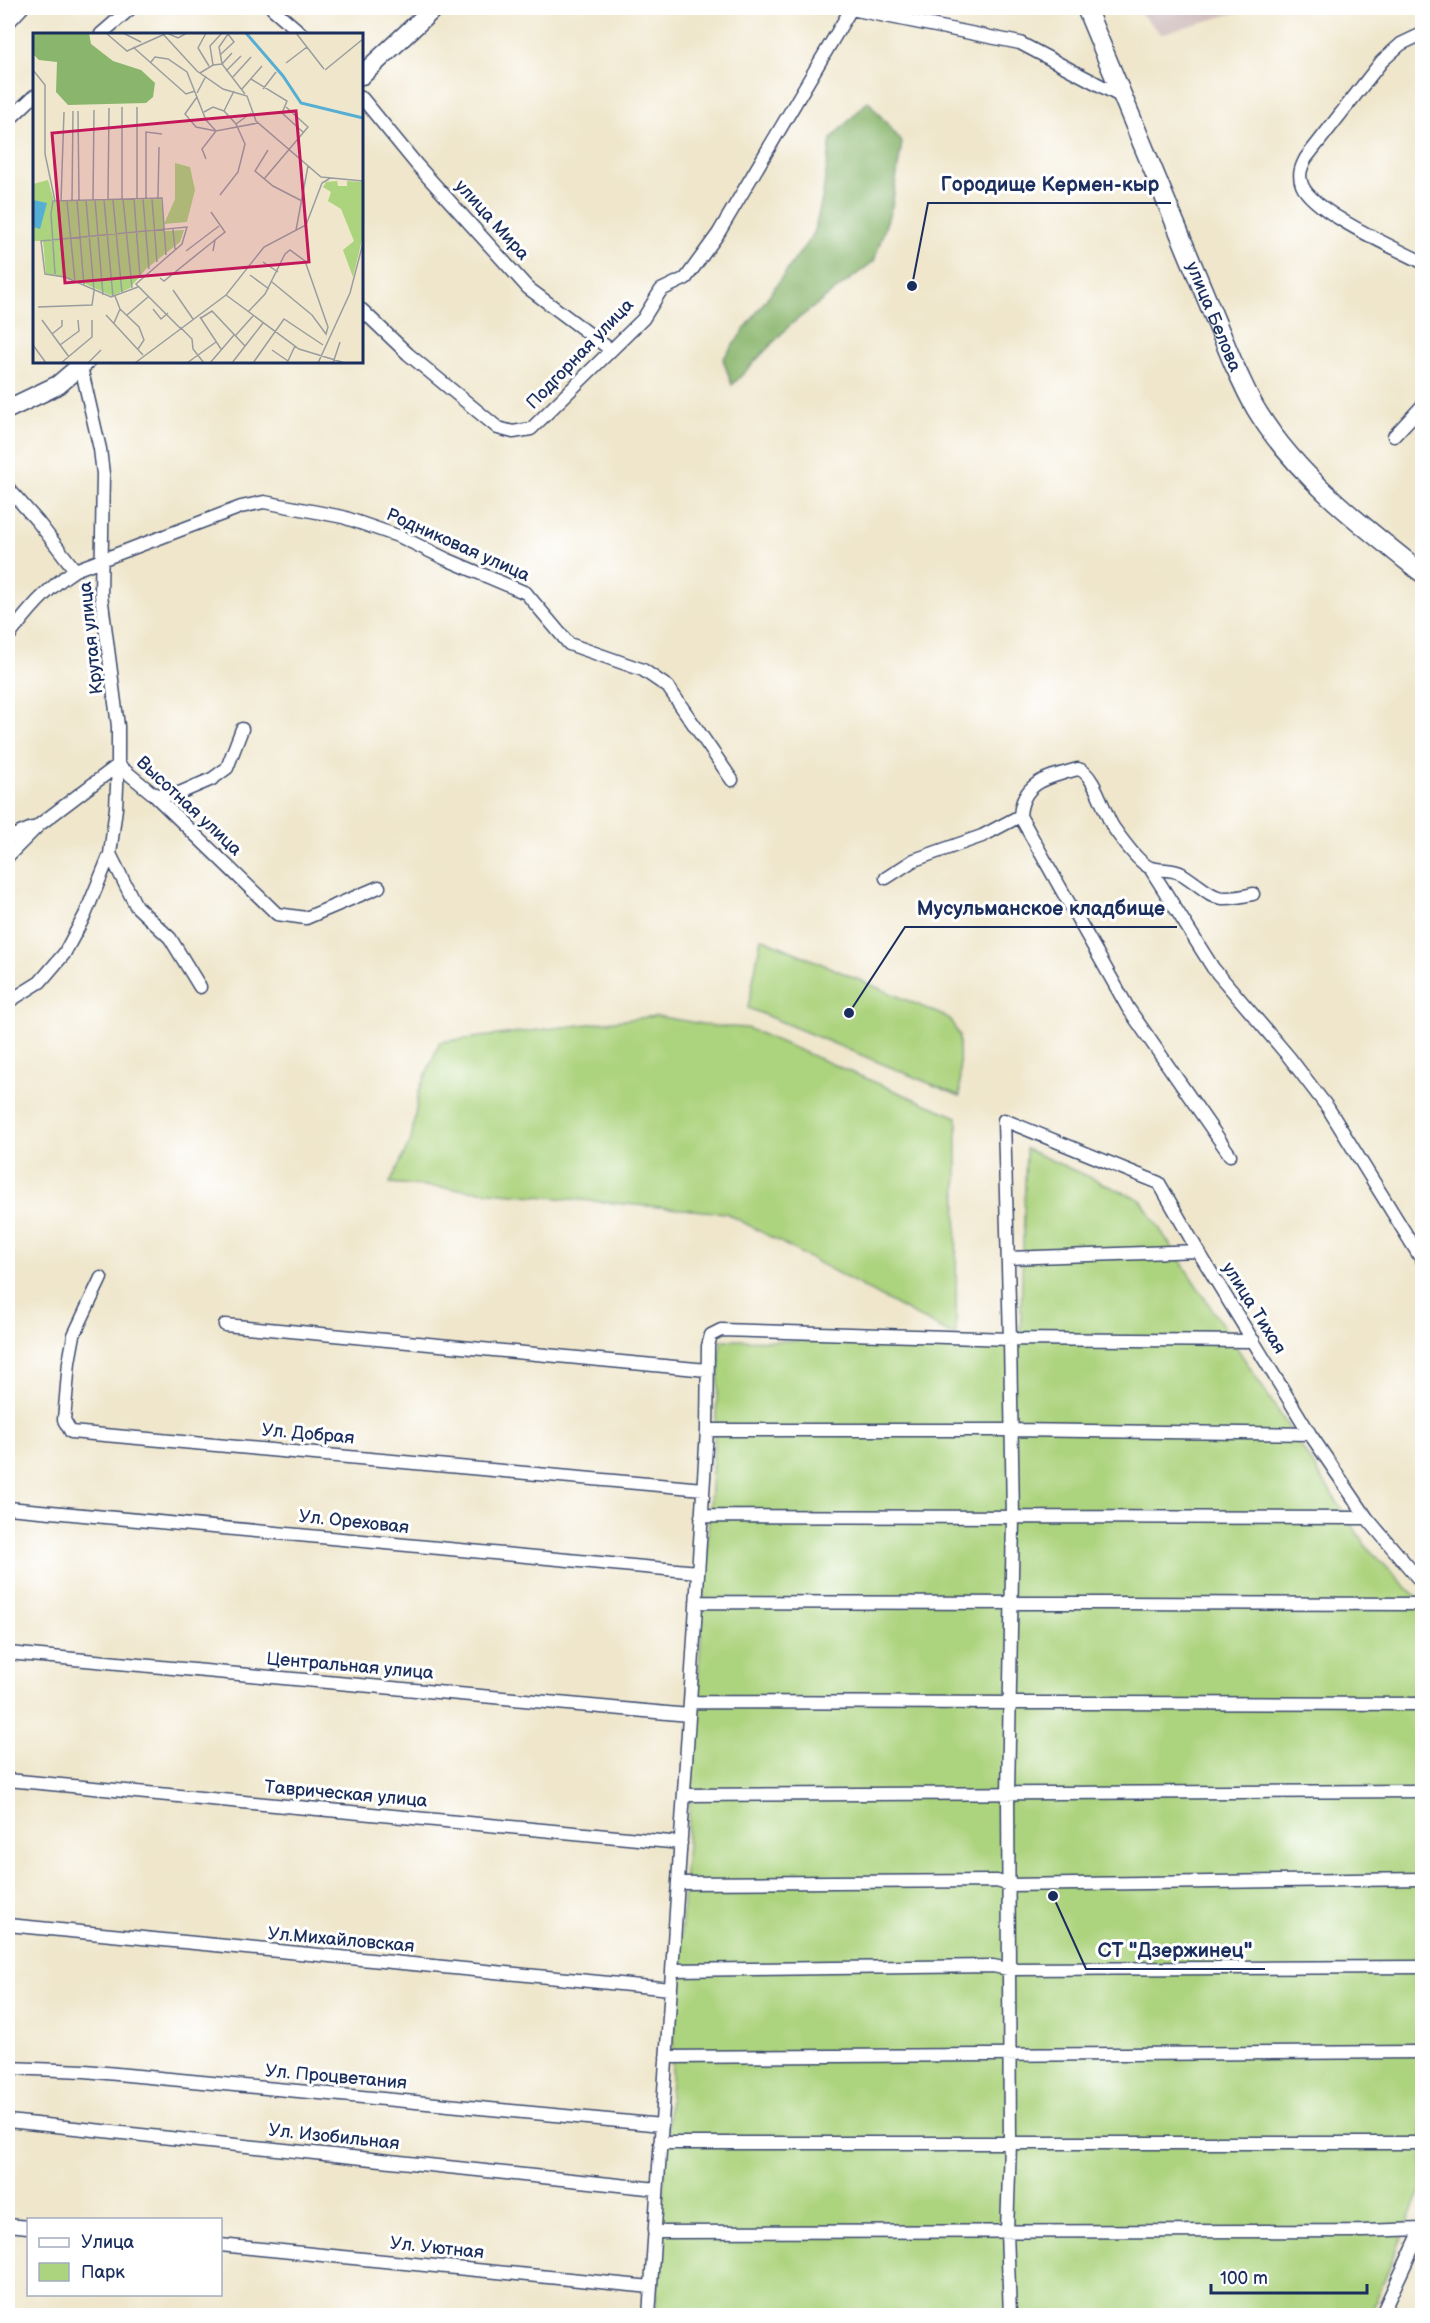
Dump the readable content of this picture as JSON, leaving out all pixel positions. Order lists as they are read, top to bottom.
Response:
{
  "streets": {
    "main road": ["улица Белова"],
    "street": [
      "улица Мира",
      "Подгорная улица",
      "Родниковая улица",
      "Крутая улица",
      "Высотная улица",
      "улица Тихая",
      "Ул. Добрая",
      "Ул. Ореховая",
      "Центральная улица",
      "Таврическая улица",
      "Ул.Михайловская",
      "Ул. Процветания",
      "Ул. Изобильная",
      "Ул. Уютная"
    ]
  },
  "crossings": [
    ["улица Мира", "Подгорная улица"],
    ["улица Белова", "Подгорная улица"],
    ["Родниковая улица", "Крутая улица"],
    ["Крутая улица", "Высотная улица"]
  ],
  "places": ["Городище Кермен-кыр", "Мусульманское кладбище", "СТ \"Дзержинец\""],
  "legend": ["Улица", "Парк"],
  "scale_bar": "100 m"
}
